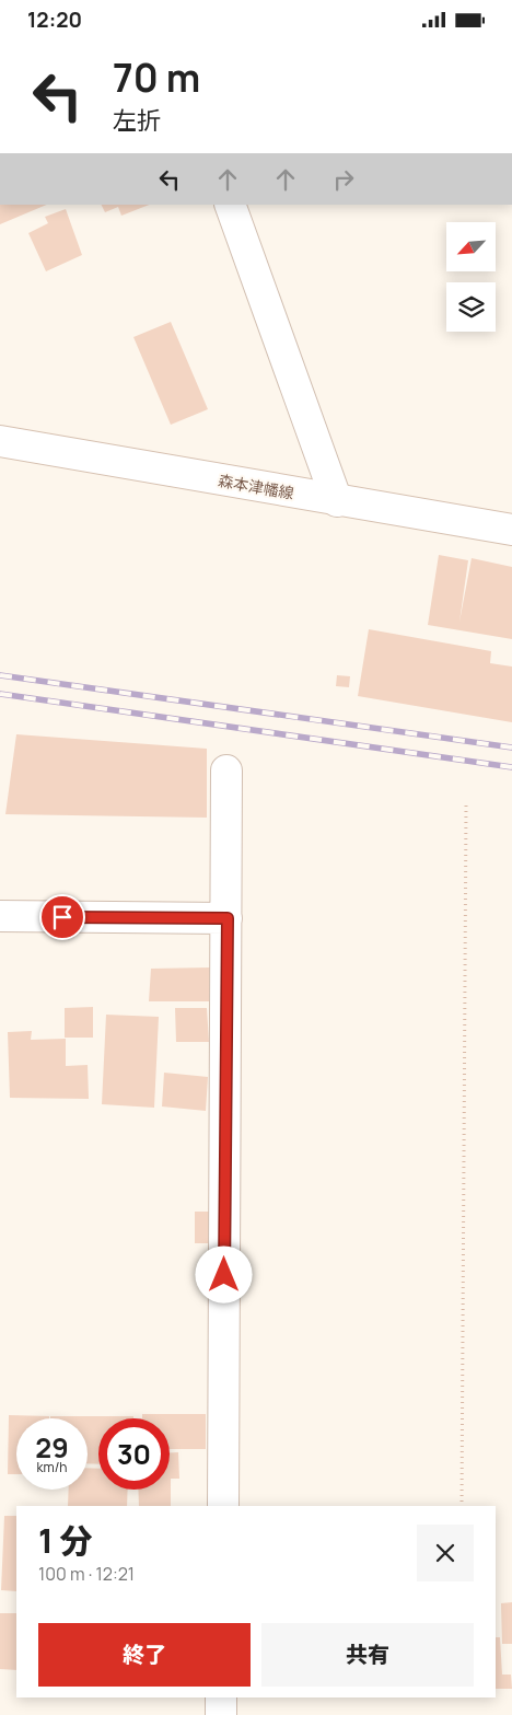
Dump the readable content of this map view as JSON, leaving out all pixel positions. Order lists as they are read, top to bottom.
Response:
{
  "streets": {
    "street": ["森本津幡線"]
  },
  "north": "bottom left",
  "page": {
    "status": "12:20",
    "turn": ["70 m", "左折"],
    "speed": "29 km/h",
    "limit": "30",
    "heading": ["1 分", "100 m · 12:21"],
    "buttons": ["終了", "共有"]
  }
}
